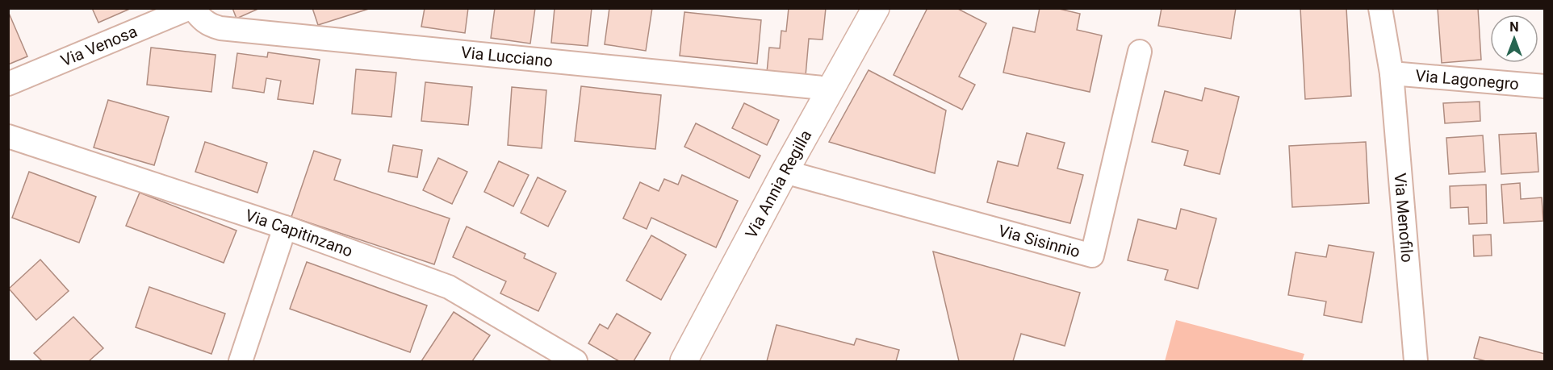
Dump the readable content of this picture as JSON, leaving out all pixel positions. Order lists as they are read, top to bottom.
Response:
{
  "streets": {
    "street": [
      "Via Venosa",
      "Via Lucciano",
      "Via Lagonegro",
      "Via Annia Regilla",
      "Via Menofilo",
      "Via Capitinzano",
      "Via Sisinnio"
    ]
  },
  "crossings": [
    ["Via Venosa", "Via Lucciano"],
    ["Via Lucciano", "Via Annia Regilla"],
    ["Via Lagonegro", "Via Menofilo"],
    ["Via Annia Regilla", "Via Sisinnio"]
  ],
  "north": "top"
}
